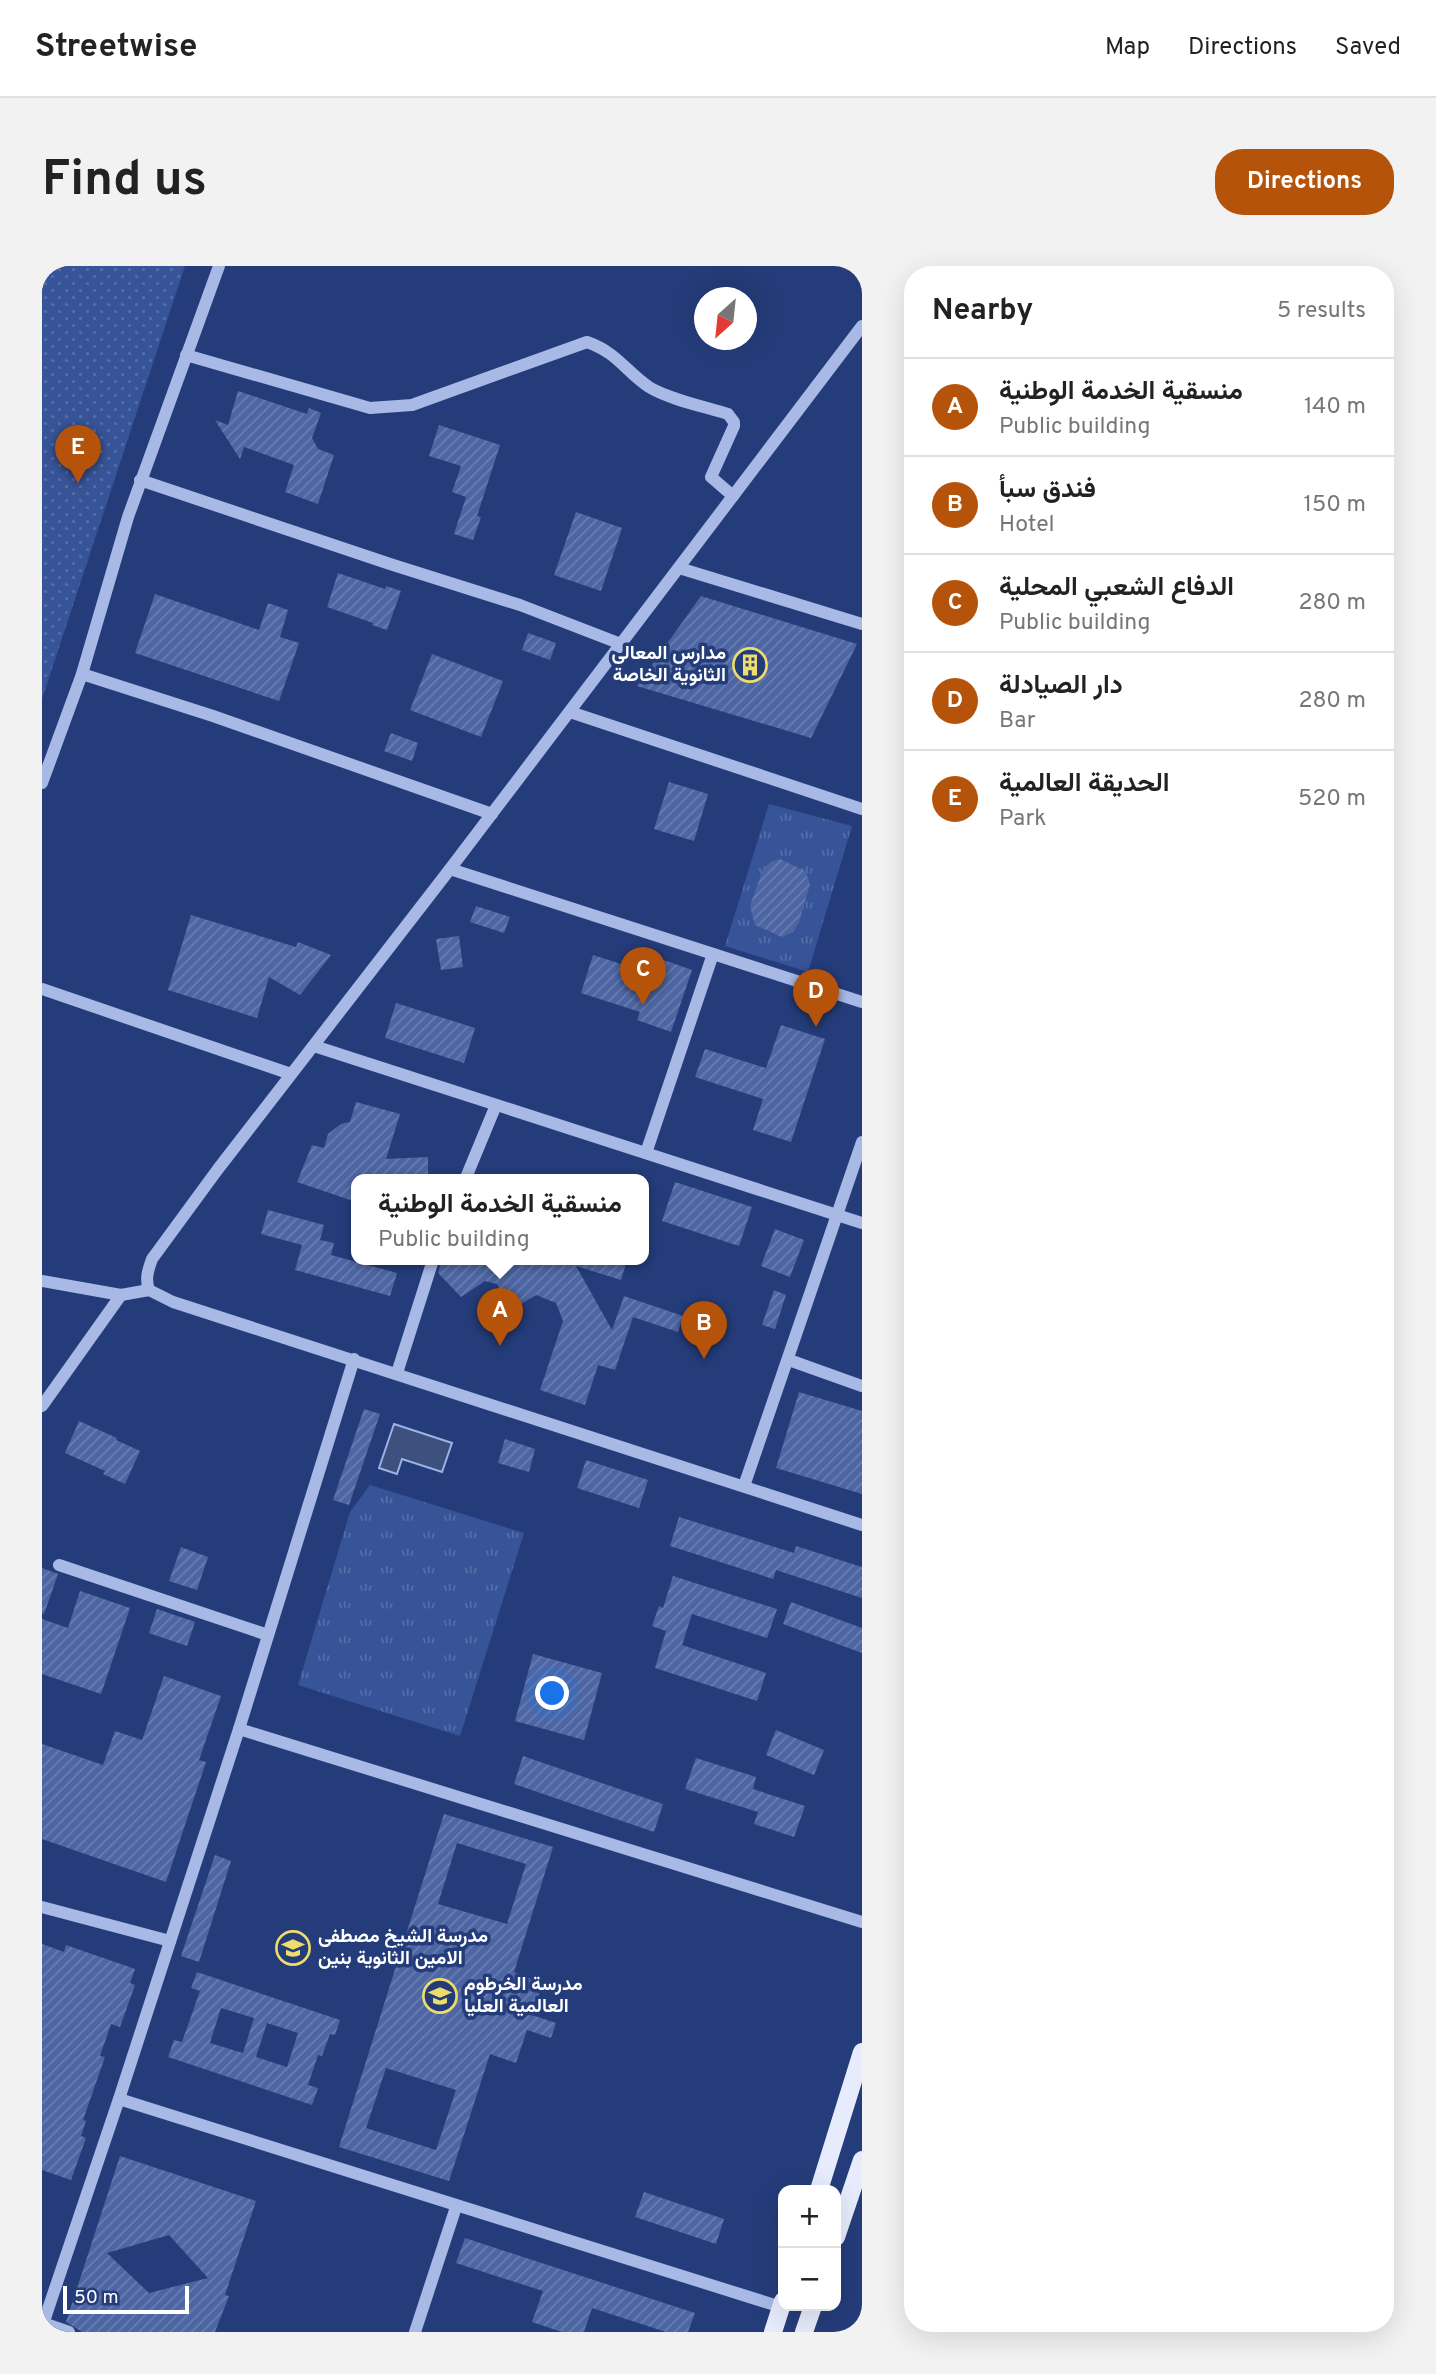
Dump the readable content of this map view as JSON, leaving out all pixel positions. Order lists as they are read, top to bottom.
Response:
{
  "places": {
    "building": ["مدارس المعالي الثانوية الخاصة"],
    "school or university": ["مدرسة الشيخ مصطفى الامين الثانوية بنين", "مدرسة الخرطوم العالمية العليا"]
  },
  "scale_bar": "50 m",
  "north": "bottom left",
  "page": {
    "header": "Streetwise",
    "nav": ["Map", "Directions", "Saved"],
    "buttons": "Directions",
    "title": "Find us",
    "heading": ["Nearby", "5 results"],
    "list": [
      {
        "mark": "A",
        "name": "منسقية الخدمة الوطنية",
        "note": "Public building",
        "value": "140 m"
      },
      {
        "mark": "B",
        "name": "فندق سبأ",
        "note": "Hotel",
        "value": "150 m"
      },
      {
        "mark": "C",
        "name": "الدفاع الشعبي المحلية",
        "note": "Public building",
        "value": "280 m"
      },
      {
        "mark": "D",
        "name": "دار الصيادلة",
        "note": "Bar",
        "value": "280 m"
      },
      {
        "mark": "E",
        "name": "الحديقة العالمية",
        "note": "Park",
        "value": "520 m"
      }
    ],
    "pins": [
      "E",
      "C",
      "D",
      "A",
      "B"
    ],
    "popup": ["منسقية الخدمة الوطنية", "Public building"],
    "map_buttons": ["+", "−"],
    "scale": "50 m"
  }
}
